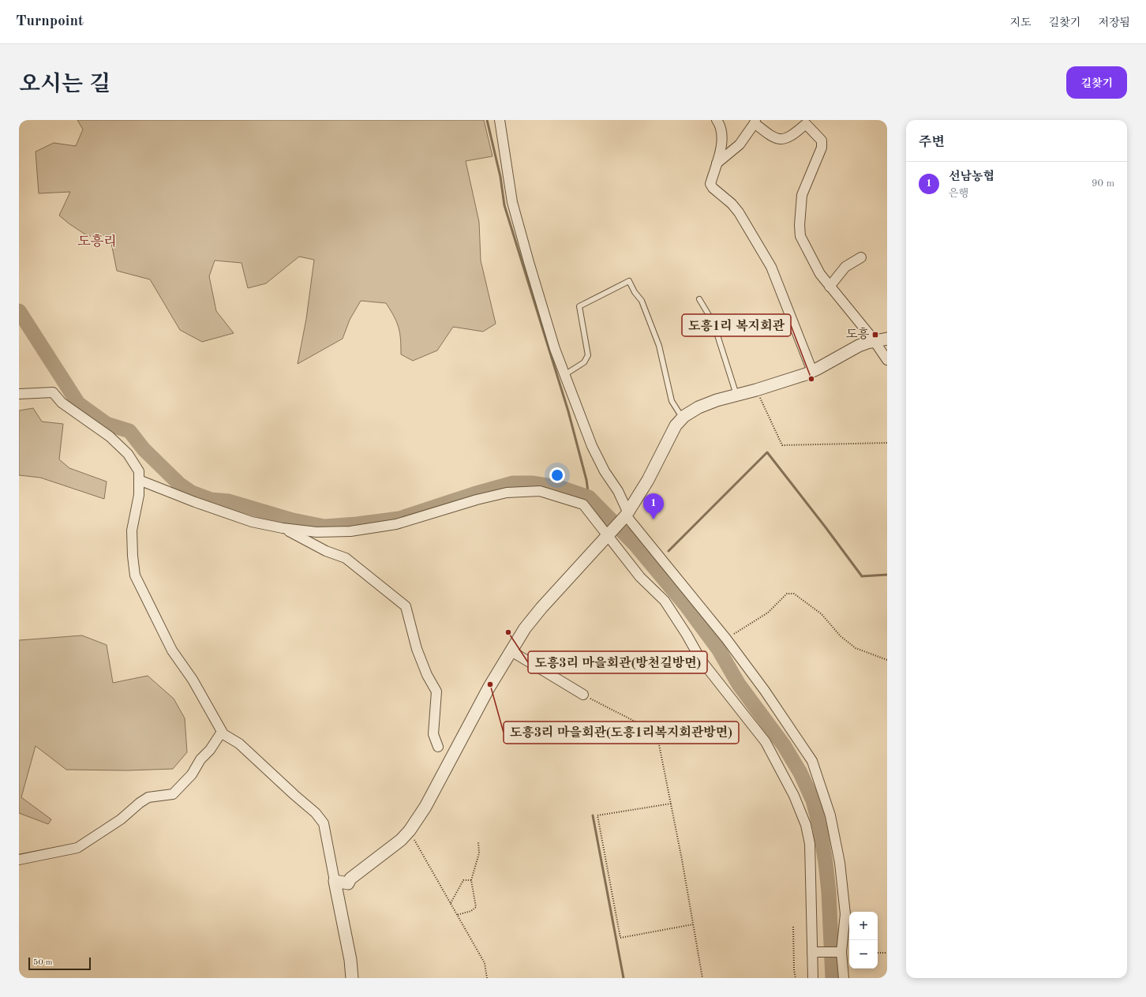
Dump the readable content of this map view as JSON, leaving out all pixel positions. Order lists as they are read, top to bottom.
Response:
{
  "districts": ["도흥리"],
  "places": {
    "transit": ["도흥"],
    "other": ["도흥1리 복지회관", "도흥3리 마을회관(방천길방면)", "도흥3리 마을회관(도흥1리복지회관방면)"]
  },
  "scale_bar": "50 m",
  "page": {
    "header": "Turnpoint",
    "nav": ["지도", "길찾기", "저장됨"],
    "title": "오시는 길",
    "buttons": "길찾기",
    "heading": "주변",
    "list": [
      {
        "mark": "1",
        "name": "선남농협",
        "note": "은행",
        "value": "90 m"
      }
    ],
    "pins": "1",
    "map_buttons": ["+", "−"],
    "scale": "50 m"
  }
}
